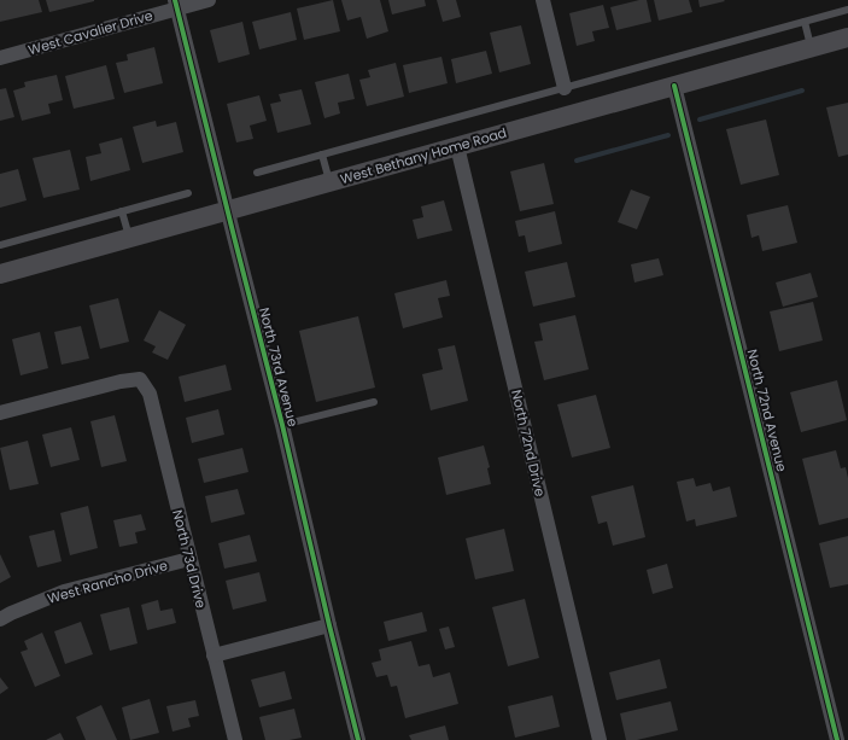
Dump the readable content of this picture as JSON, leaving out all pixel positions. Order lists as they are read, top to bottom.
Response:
{
  "streets": {
    "main road": ["West Bethany Home Road"],
    "street": [
      "West Cavalier Drive",
      "North 73rd Avenue",
      "North 72nd Avenue",
      "North 72nd Drive",
      "North 73d Drive",
      "West Rancho Drive"
    ]
  },
  "crossings": [
    ["West Cavalier Drive", "North 73rd Avenue"],
    ["West Bethany Home Road", "North 73rd Avenue"],
    ["West Bethany Home Road", "North 72nd Avenue"],
    ["West Bethany Home Road", "North 72nd Drive"],
    ["North 73d Drive", "West Rancho Drive"]
  ]
}
